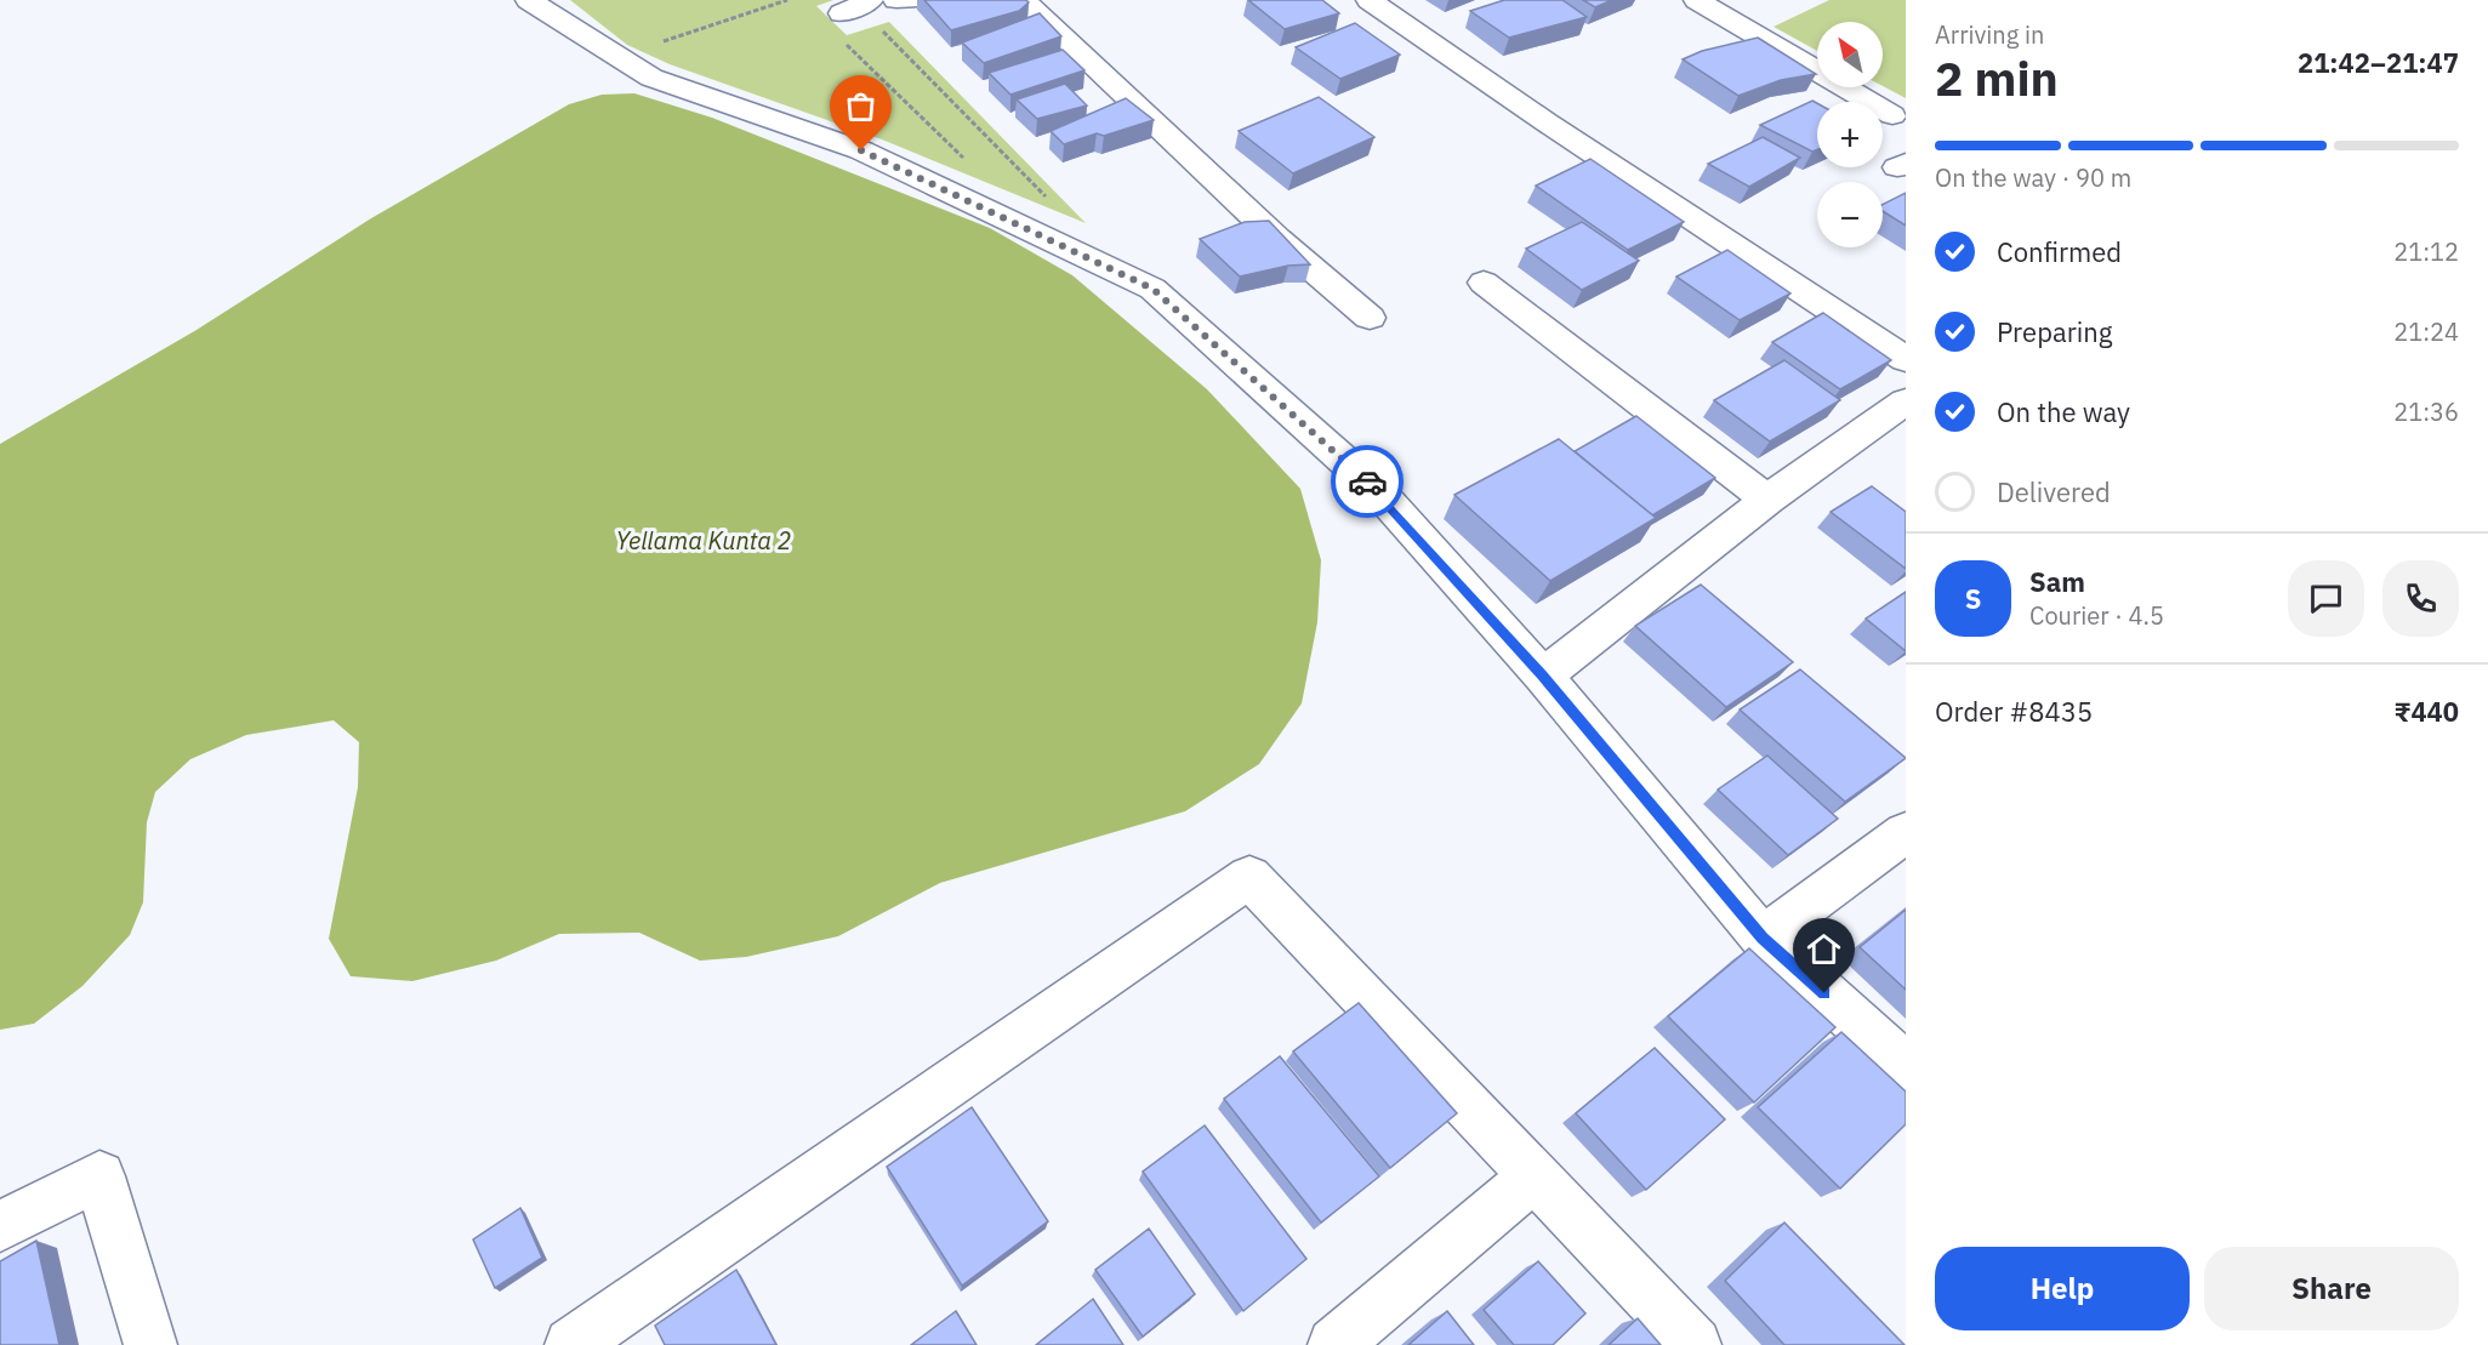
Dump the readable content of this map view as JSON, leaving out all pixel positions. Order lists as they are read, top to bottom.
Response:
{
  "water": ["Yellama Kunta 2"],
  "north": "top left",
  "page": {
    "heading": ["2 min", "Arriving in", "21:42–21:47"],
    "panel": [
      "Sam",
      "Courier · 4.5",
      "Order #8435",
      "₹440"
    ],
    "map_buttons": ["+", "−"],
    "bar": "On the way · 90 m",
    "list": [
      ["Confirmed", "21:12"],
      ["Preparing", "21:24"],
      ["On the way", "21:36"],
      "Delivered"
    ],
    "round": "S",
    "buttons": ["Help", "Share"]
  }
}
